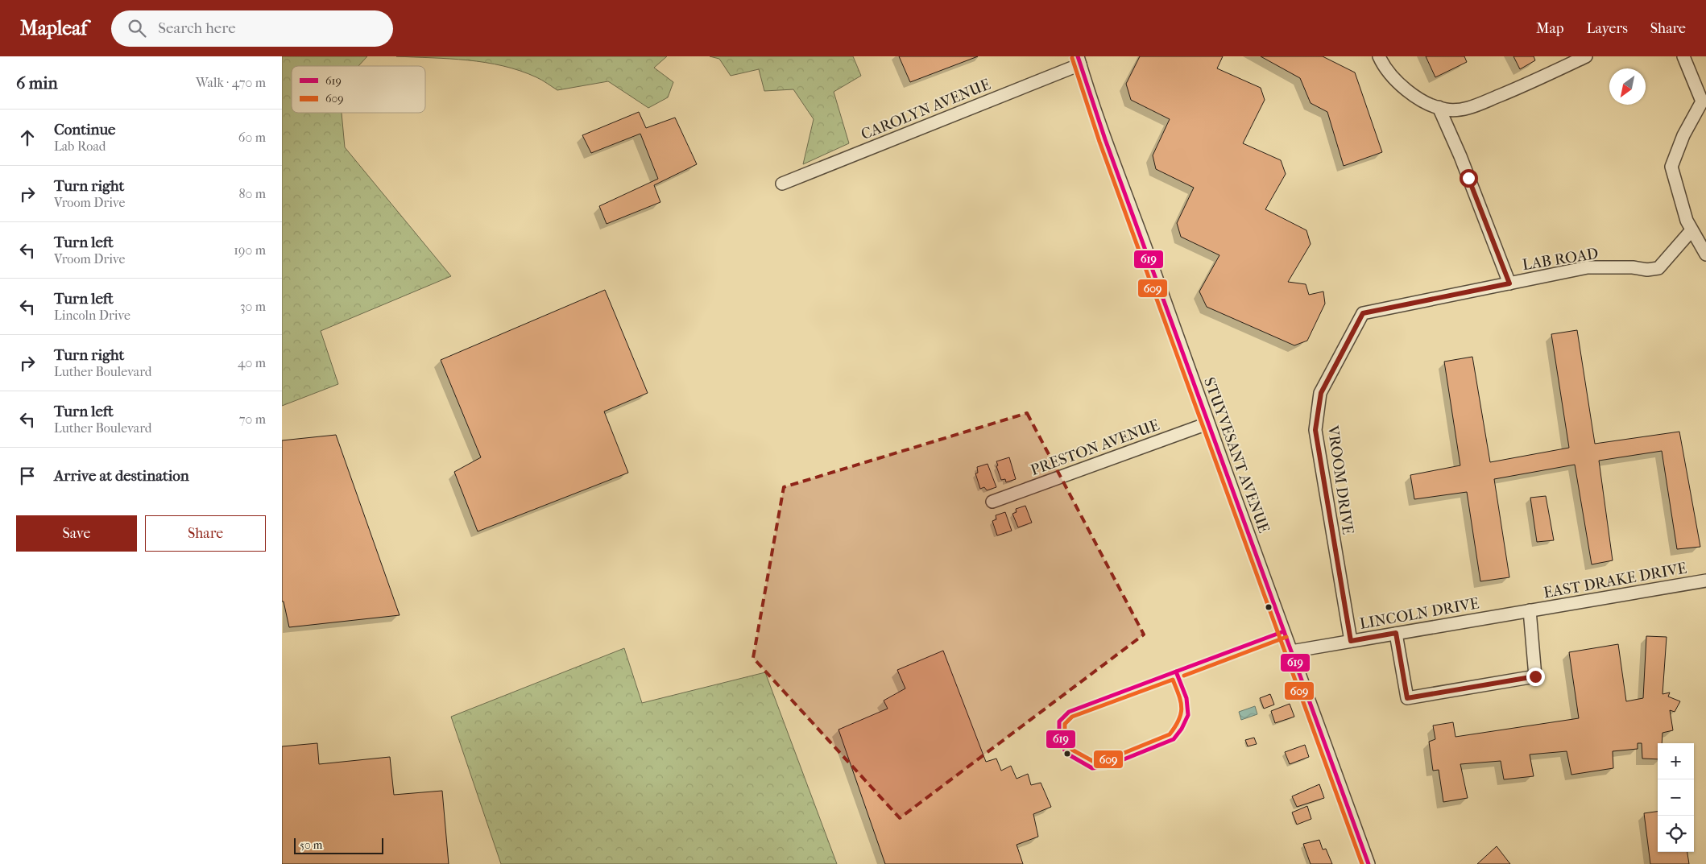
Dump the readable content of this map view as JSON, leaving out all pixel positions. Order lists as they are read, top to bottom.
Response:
{
  "streets": {
    "street": [
      "CAROLYN AVENUE",
      "LAB ROAD",
      "PRESTON AVENUE",
      "STUYVESANT AVENUE",
      "VROOM DRIVE",
      "EAST DRAKE DRIVE",
      "LINCOLN DRIVE"
    ]
  },
  "crossings": [
    ["CAROLYN AVENUE", "STUYVESANT AVENUE"],
    ["LAB ROAD", "VROOM DRIVE"],
    ["PRESTON AVENUE", "STUYVESANT AVENUE"],
    ["STUYVESANT AVENUE", "LINCOLN DRIVE"],
    ["VROOM DRIVE", "LINCOLN DRIVE"],
    ["EAST DRAKE DRIVE", "LINCOLN DRIVE"]
  ],
  "lines": ["transit line 619", "transit line 609"],
  "legend": ["619", "609"],
  "scale_bar": "50 m",
  "north": "bottom left",
  "page": {
    "header": "Mapleaf",
    "search": "Search here",
    "nav": ["Map", "Layers", "Share"],
    "heading": ["6 min", "Walk · 470 m"],
    "list": [
      ["Continue", "Lab Road", "60 m"],
      ["Turn right", "Vroom Drive", "80 m"],
      ["Turn left", "Vroom Drive", "190 m"],
      ["Turn left", "Lincoln Drive", "30 m"],
      ["Turn right", "Luther Boulevard", "40 m"],
      ["Turn left", "Luther Boulevard", "70 m"],
      "Arrive at destination"
    ],
    "buttons": ["Save", "Share"],
    "map_buttons": ["+", "−"],
    "scale": "50 m"
  }
}
